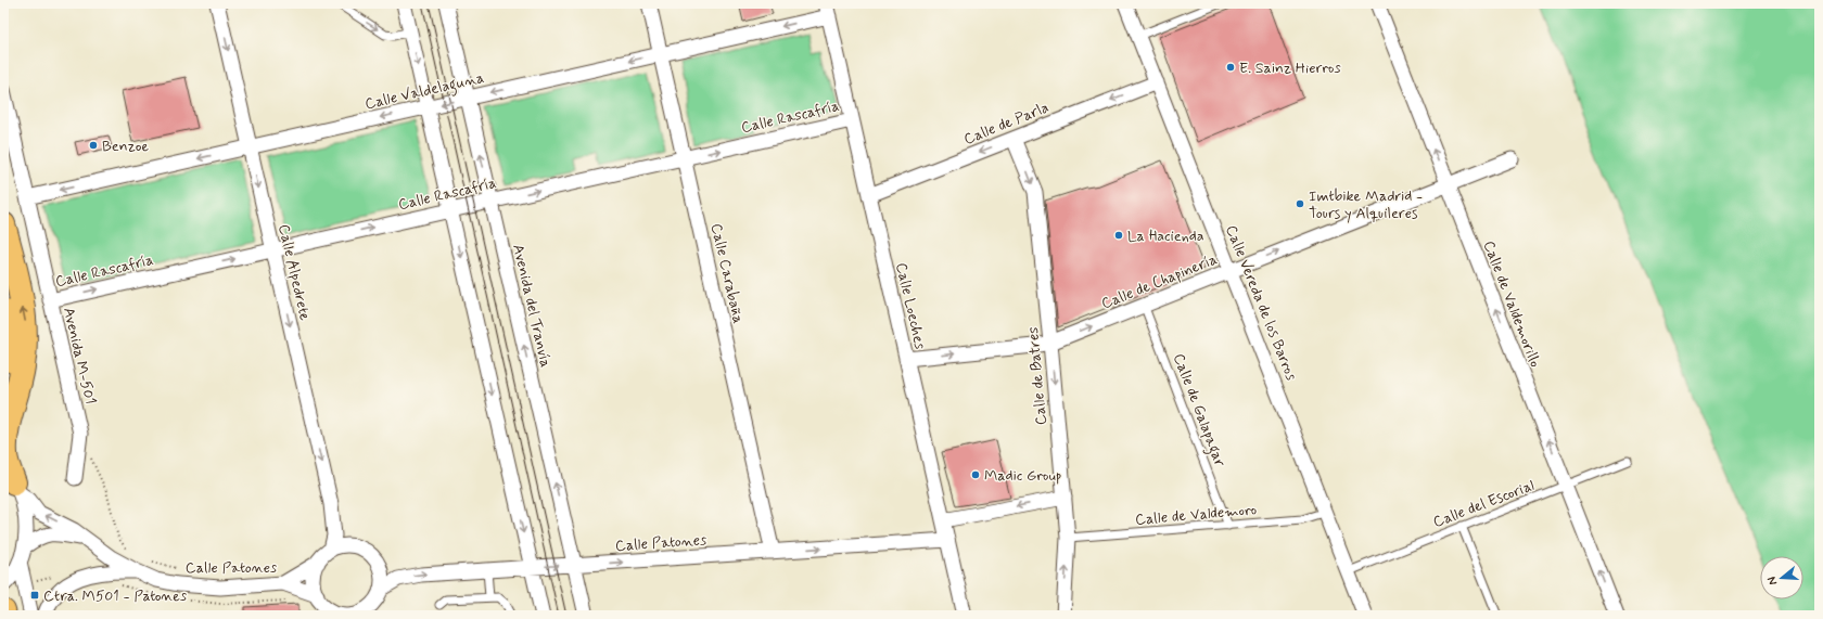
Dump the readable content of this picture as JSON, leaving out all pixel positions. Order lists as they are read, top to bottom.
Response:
{
  "streets": {
    "street": [
      "Calle Valdelaguna",
      "Calle Rascafría",
      "Calle de Parla",
      "Calle Alpedrete",
      "Calle Carabaña",
      "Calle de Chapinería",
      "Calle Vereda de los Barros",
      "Calle de Valdemorillo",
      "Avenida del Tranvía",
      "Calle Loeches",
      "Avenida M-501",
      "Calle de Batres",
      "Calle Patones"
    ],
    "lane": ["Calle de Galapagar", "Calle del Escorial", "Calle de Valdemoro"]
  },
  "crossings": [
    ["Calle Valdelaguna", "Calle Alpedrete"],
    ["Calle Valdelaguna", "Calle Carabaña"],
    ["Calle Valdelaguna", "Avenida del Tranvía"],
    ["Calle Valdelaguna", "Calle Loeches"],
    ["Calle Valdelaguna", "Avenida M-501"],
    ["Calle Rascafría", "Calle Alpedrete"],
    ["Calle Rascafría", "Calle Carabaña"],
    ["Calle Rascafría", "Avenida del Tranvía"],
    ["Calle Rascafría", "Calle Loeches"],
    ["Calle Rascafría", "Avenida M-501"],
    ["Calle de Parla", "Calle Vereda de los Barros"],
    ["Calle de Parla", "Calle Loeches"],
    ["Calle de Parla", "Calle de Batres"],
    ["Calle Alpedrete", "Calle Patones"],
    ["Calle Carabaña", "Calle Patones"],
    ["Calle de Chapinería", "Calle Vereda de los Barros"],
    ["Calle de Chapinería", "Calle de Valdemorillo"],
    ["Calle de Chapinería", "Calle Loeches"],
    ["Calle de Chapinería", "Calle de Batres"],
    ["Calle de Chapinería", "Calle de Galapagar"],
    ["Calle Vereda de los Barros", "Calle del Escorial"],
    ["Calle Vereda de los Barros", "Calle de Valdemoro"],
    ["Calle de Valdemorillo", "Calle del Escorial"],
    ["Avenida del Tranvía", "Calle Patones"],
    ["Calle Loeches", "Calle Patones"],
    ["Calle de Batres", "Calle de Valdemoro"],
    ["Calle de Galapagar", "Calle de Valdemoro"]
  ],
  "one_way": [
    "Calle Valdelaguna",
    "Calle Rascafría",
    "Calle de Parla",
    "Calle Alpedrete",
    "Calle de Chapinería",
    "Calle de Valdemorillo"
  ],
  "places": {
    "other": [
      "E. Sainz Hierros",
      "Benzoe",
      "Imtbike Madrid - Tours y Alquileres",
      "La Hacienda",
      "Madic Group"
    ],
    "transit": ["Ctra. M501 - Patones"]
  },
  "north": "left"
}
